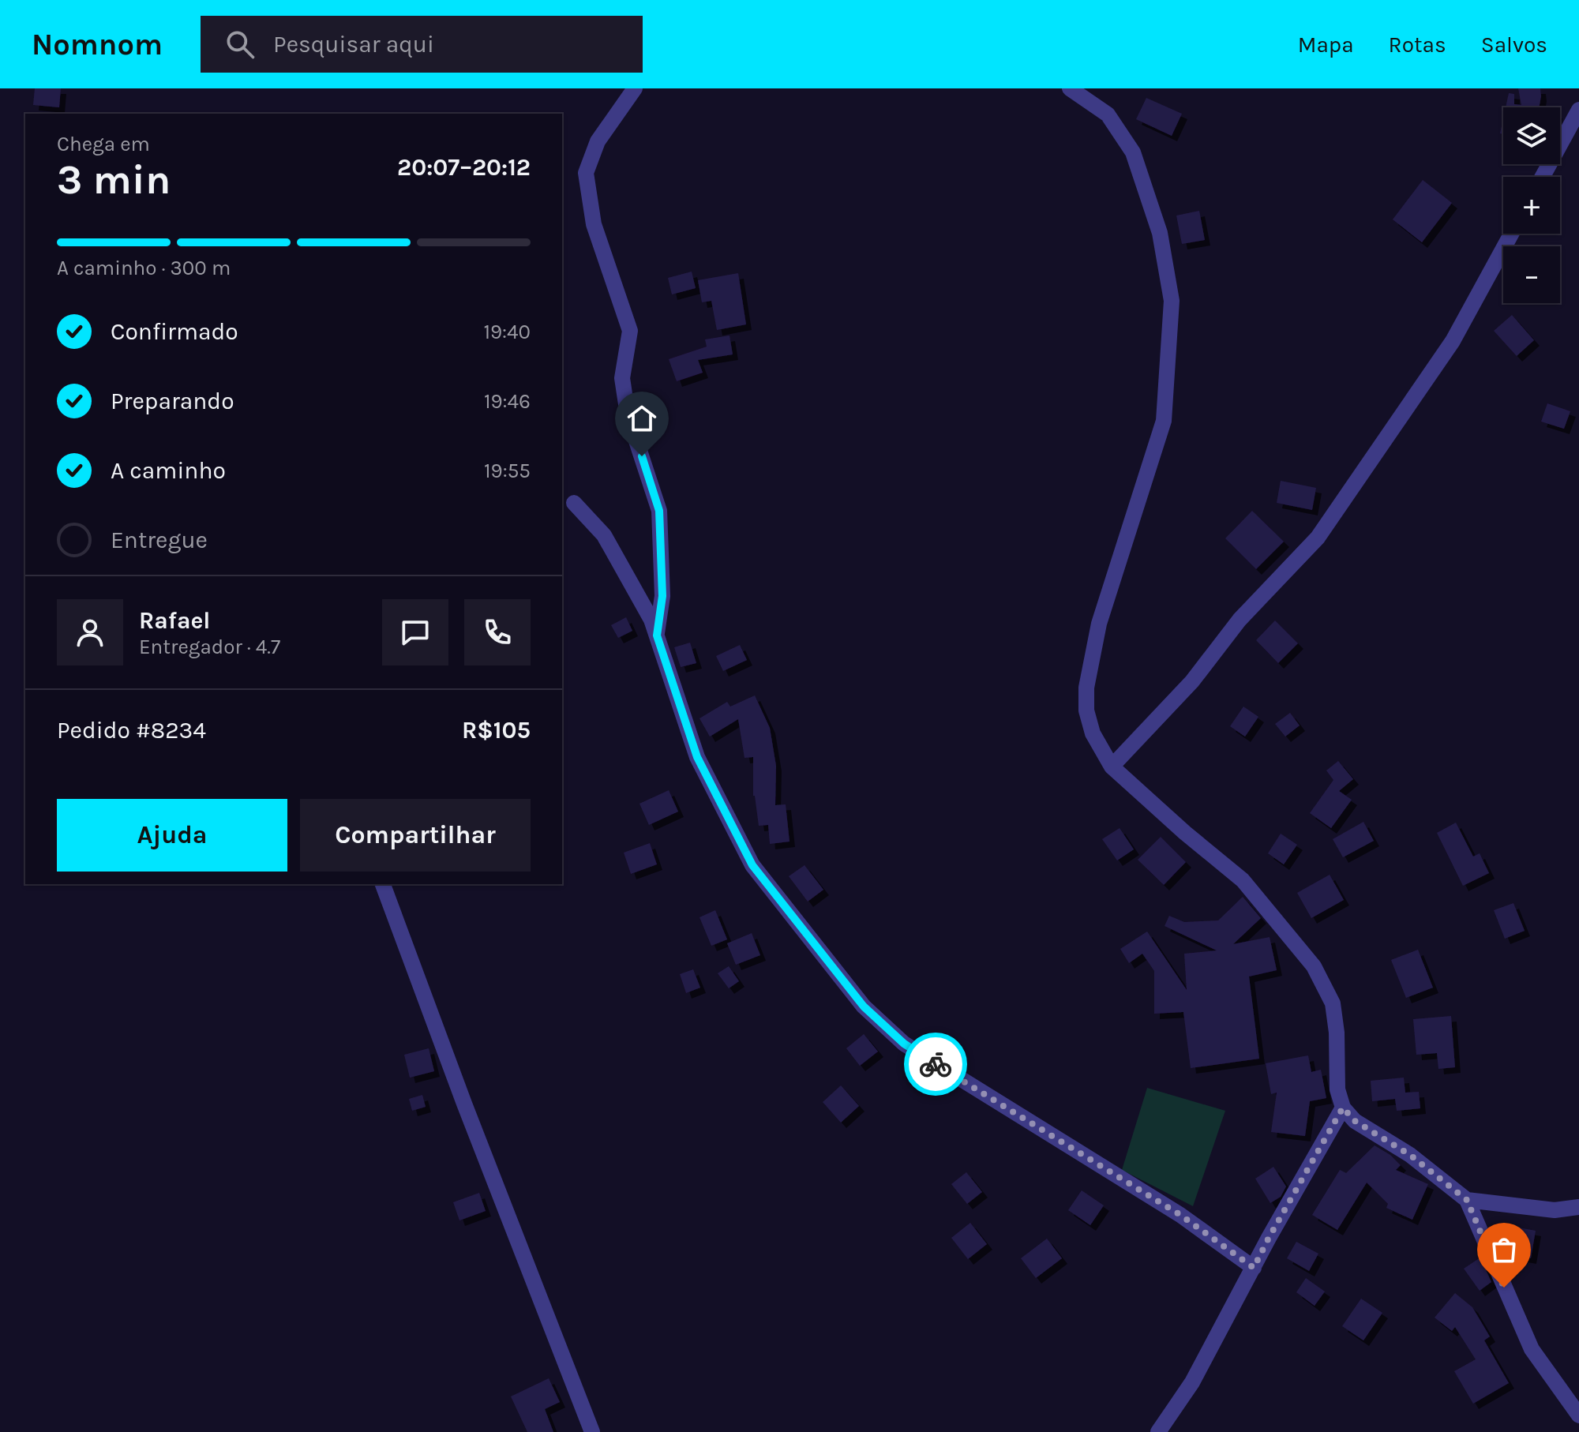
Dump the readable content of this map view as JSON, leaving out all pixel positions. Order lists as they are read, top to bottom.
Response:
{
  "page": {
    "header": "Nomnom",
    "search": "Pesquisar aqui",
    "nav": ["Mapa", "Rotas", "Salvos"],
    "map_buttons": ["+", "−"],
    "heading": ["3 min", "Chega em", "20:07–20:12"],
    "panel": [
      "Rafael",
      "Entregador · 4.7",
      "Pedido #8234",
      "R$105"
    ],
    "bar": "A caminho · 300 m",
    "list": [
      ["Confirmado", "19:40"],
      ["Preparando", "19:46"],
      ["A caminho", "19:55"],
      "Entregue"
    ],
    "buttons": ["Ajuda", "Compartilhar"]
  }
}
